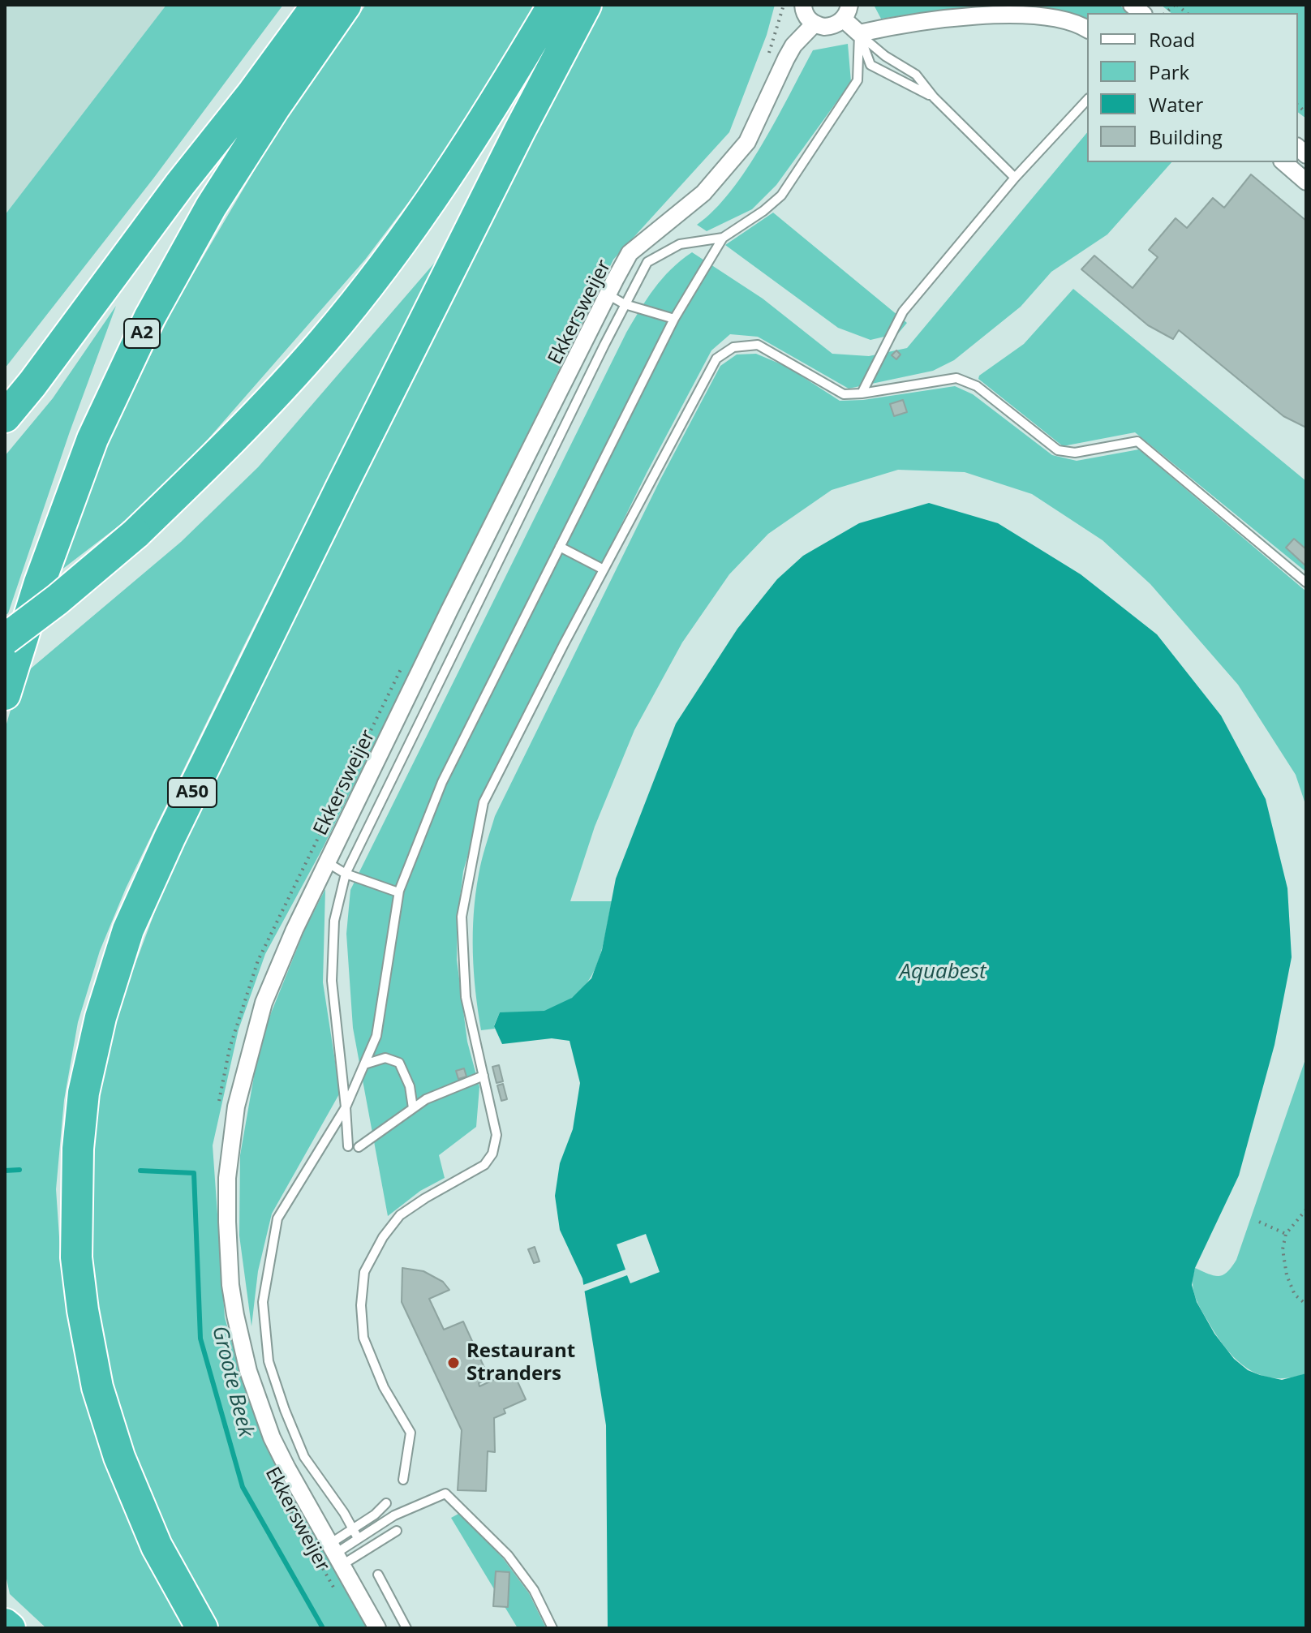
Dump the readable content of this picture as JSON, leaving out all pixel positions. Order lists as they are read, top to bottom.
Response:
{
  "streets": {
    "highway": ["A2", "A50"],
    "street": ["Ekkersweijer"]
  },
  "water": ["Aquabest", "Groote Beek"],
  "places": ["Restaurant Stranders"],
  "legend": [
    "Road",
    "Park",
    "Water",
    "Building"
  ]
}
